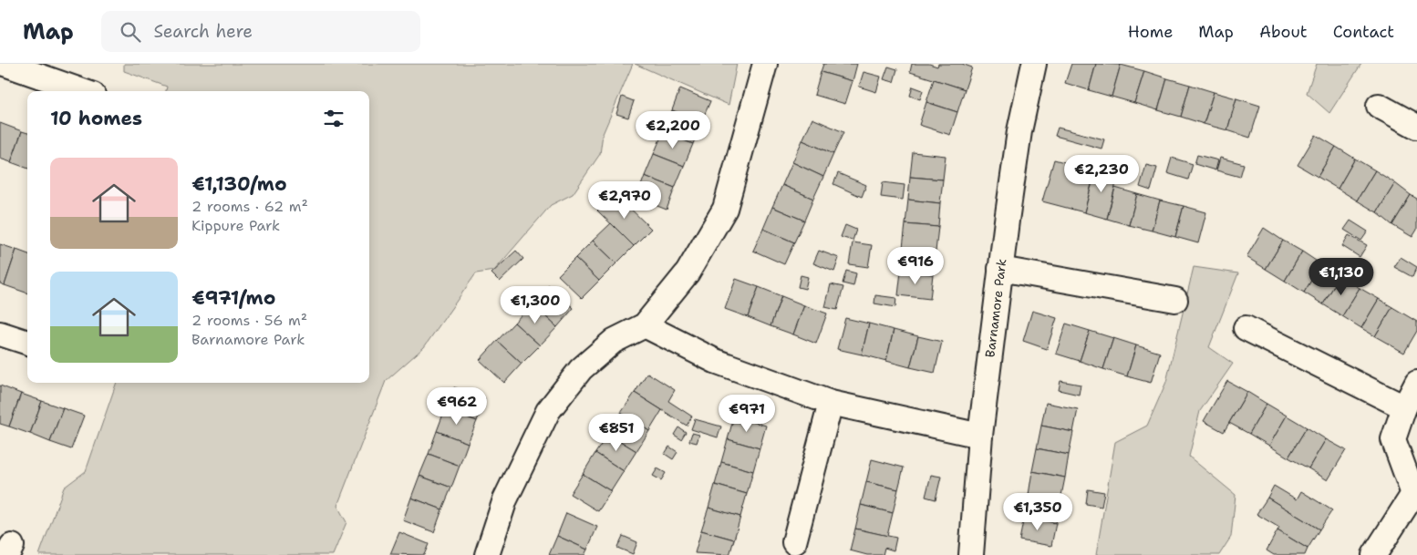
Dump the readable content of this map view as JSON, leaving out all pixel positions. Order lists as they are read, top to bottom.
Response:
{
  "streets": {
    "street": ["Barnamore Park"]
  },
  "page": {
    "header": "Map",
    "search": "Search here",
    "nav": [
      "Home",
      "Map",
      "About",
      "Contact"
    ],
    "heading": "10 homes",
    "price": [
      "€2,200",
      "€2,230",
      "€2,970",
      "€916",
      "€1,130",
      "€1,300",
      "€962",
      "€971",
      "€851",
      "€1,350"
    ],
    "list": [
      {
        "name": "€1,130/mo",
        "note": "2 rooms · 62 m² · Kippure Park"
      },
      {
        "name": "€971/mo",
        "note": "2 rooms · 56 m² · Barnamore Park"
      }
    ]
  }
}
